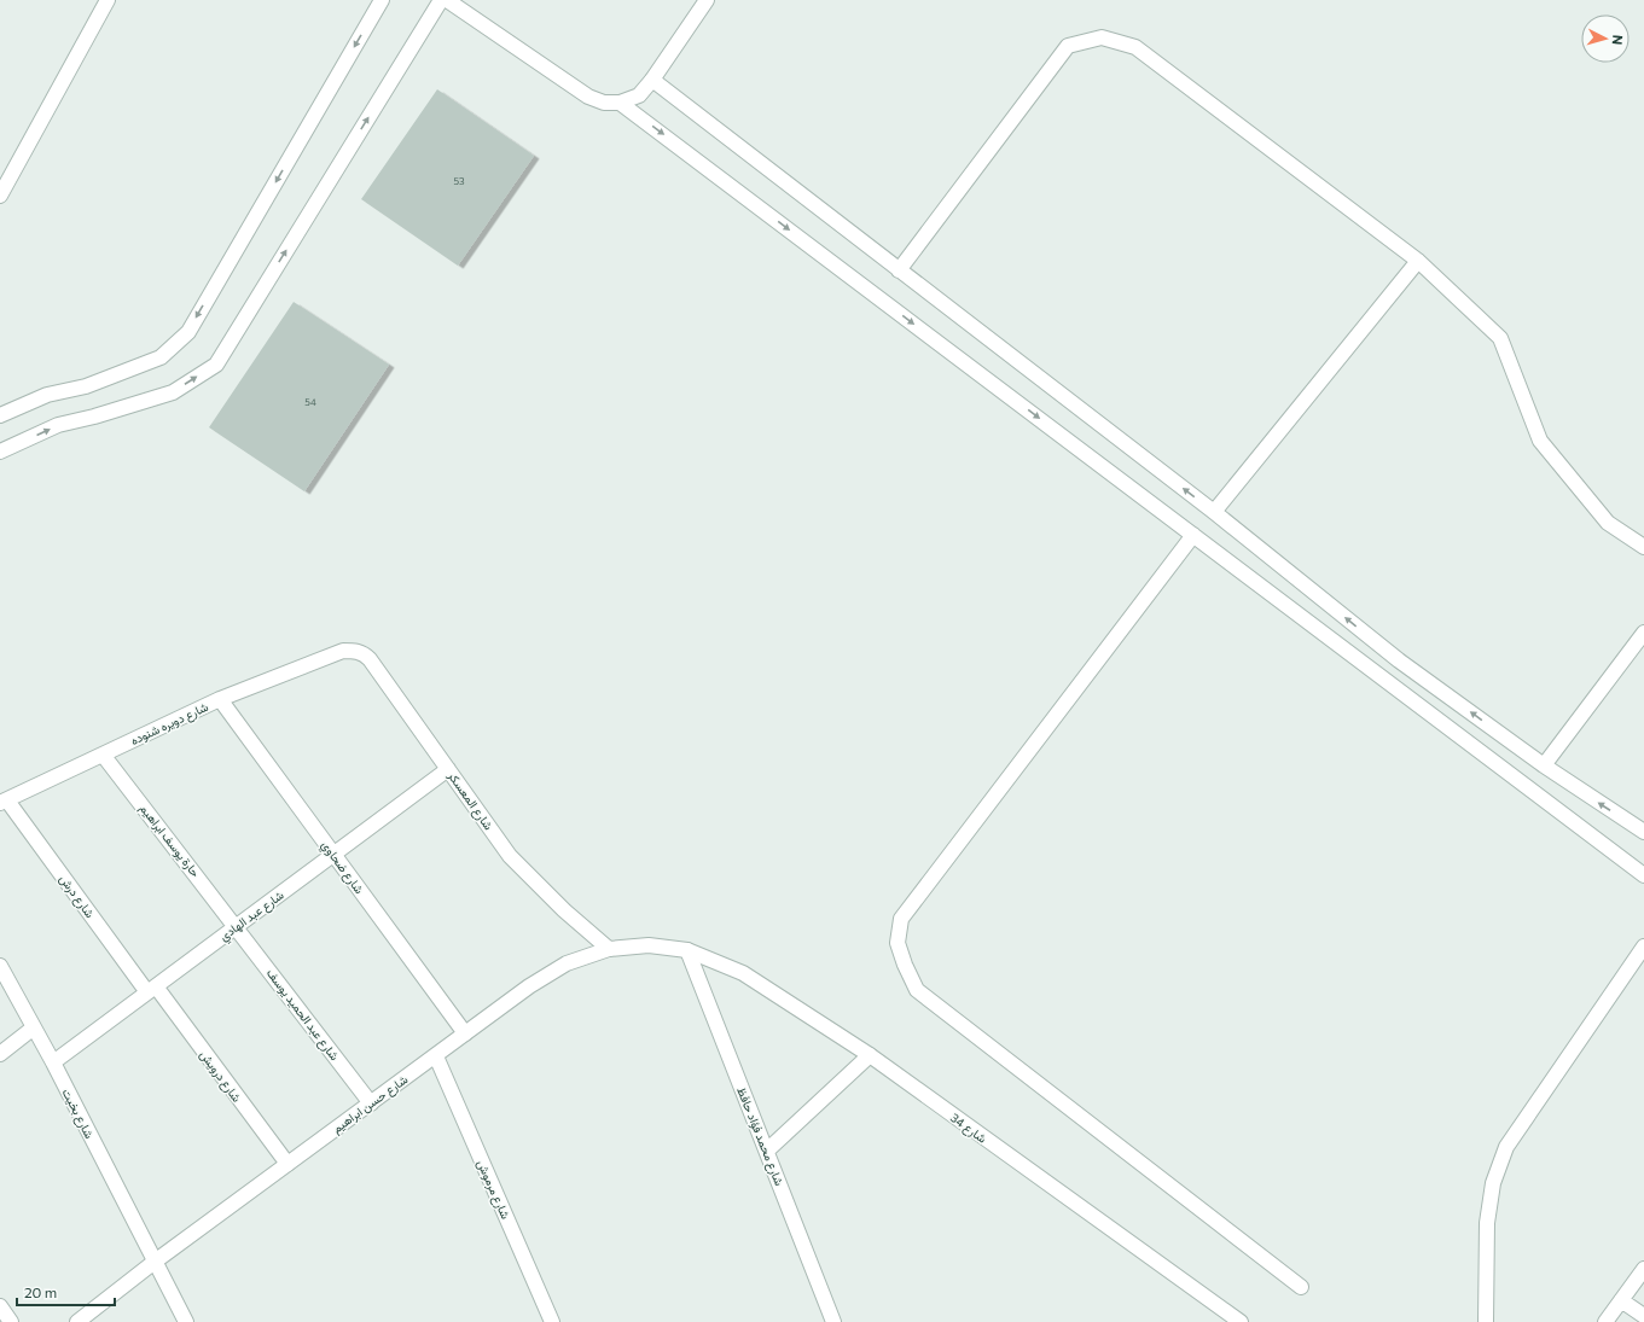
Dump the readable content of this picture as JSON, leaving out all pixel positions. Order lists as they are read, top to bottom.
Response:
{
  "streets": {
    "street": [
      "شارع دويره شنوده",
      "شارع المعسكر",
      "حارة يوسف ابراهيم",
      "شارع ضحاوي",
      "شارع درش",
      "شارع عبد الهادي",
      "شارع عبد الحميد يوسف",
      "شارع درويش",
      "شارع حسن ابراهيم",
      "شارع بخيت",
      "شارع 34",
      "شارع محمد فؤاد حافظ",
      "شارع مرموش"
    ]
  },
  "crossings": [
    ["شارع دويره شنوده", "شارع المعسكر"],
    ["شارع دويره شنوده", "حارة يوسف ابراهيم"],
    ["شارع دويره شنوده", "شارع ضحاوي"],
    ["شارع دويره شنوده", "شارع درش"],
    ["شارع المعسكر", "شارع عبد الهادي"],
    ["شارع المعسكر", "شارع حسن ابراهيم"],
    ["حارة يوسف ابراهيم", "شارع عبد الهادي"],
    ["حارة يوسف ابراهيم", "شارع عبد الحميد يوسف"],
    ["شارع ضحاوي", "شارع عبد الهادي"],
    ["شارع ضحاوي", "شارع حسن ابراهيم"],
    ["شارع درش", "شارع عبد الهادي"],
    ["شارع درش", "شارع درويش"],
    ["شارع عبد الهادي", "شارع عبد الحميد يوسف"],
    ["شارع عبد الهادي", "شارع درويش"],
    ["شارع عبد الهادي", "شارع بخيت"],
    ["شارع عبد الحميد يوسف", "شارع حسن ابراهيم"],
    ["شارع درويش", "شارع حسن ابراهيم"],
    ["شارع حسن ابراهيم", "شارع بخيت"],
    ["شارع حسن ابراهيم", "شارع 34"],
    ["شارع حسن ابراهيم", "شارع محمد فؤاد حافظ"],
    ["شارع حسن ابراهيم", "شارع مرموش"],
    ["شارع 34", "شارع محمد فؤاد حافظ"]
  ],
  "house_numbers": ["53", "54"],
  "scale_bar": "20 m",
  "north": "right"
}
